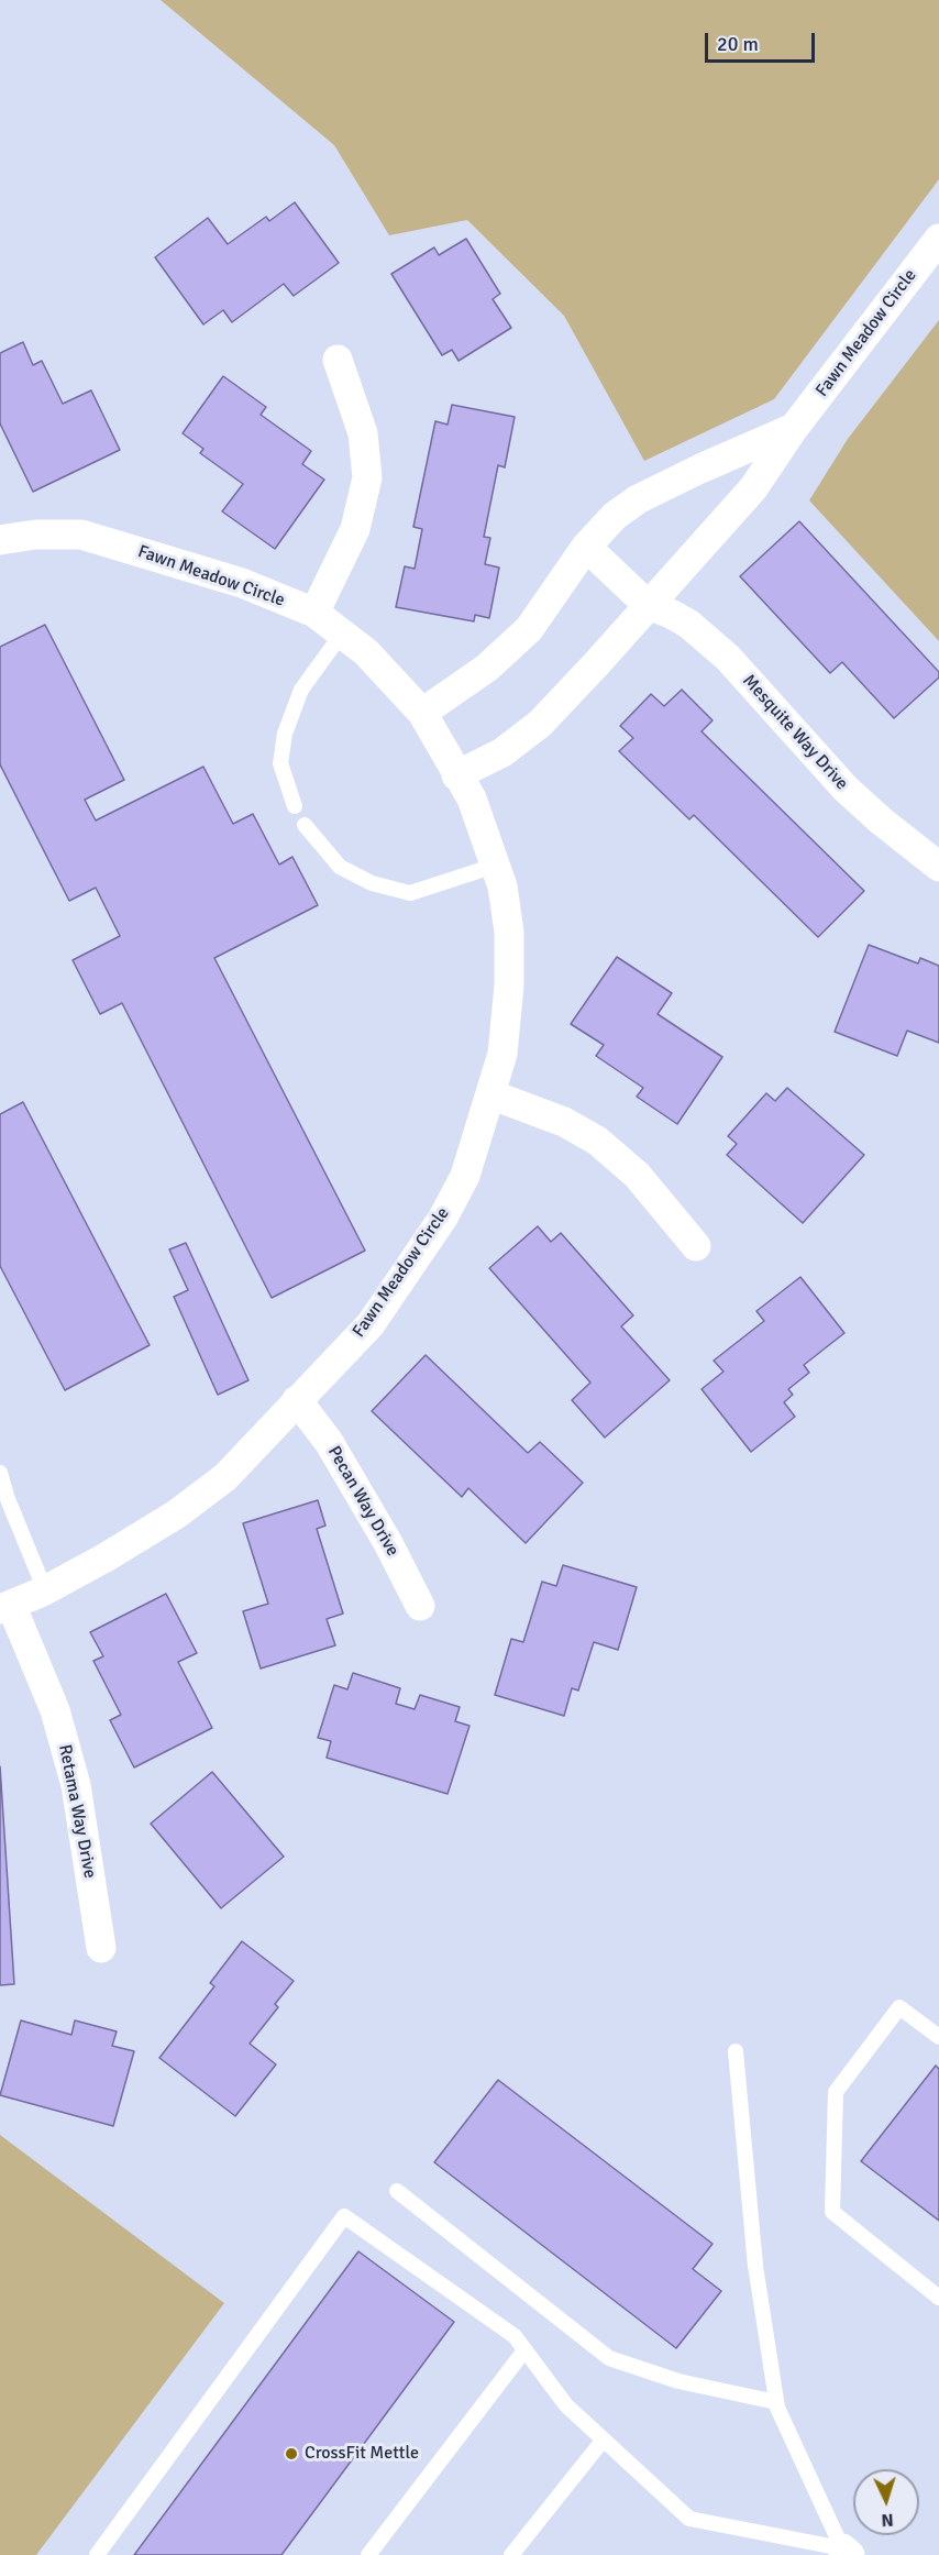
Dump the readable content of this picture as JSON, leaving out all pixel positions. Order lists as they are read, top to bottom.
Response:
{
  "streets": {
    "street": [
      "Fawn Meadow Circle",
      "Mesquite Way Drive",
      "Pecan Way Drive",
      "Retama Way Drive"
    ]
  },
  "crossings": [
    ["Fawn Meadow Circle", "Mesquite Way Drive"],
    ["Fawn Meadow Circle", "Pecan Way Drive"],
    ["Fawn Meadow Circle", "Retama Way Drive"]
  ],
  "places": ["CrossFit Mettle"],
  "scale_bar": "20 m",
  "north": "bottom"
}
